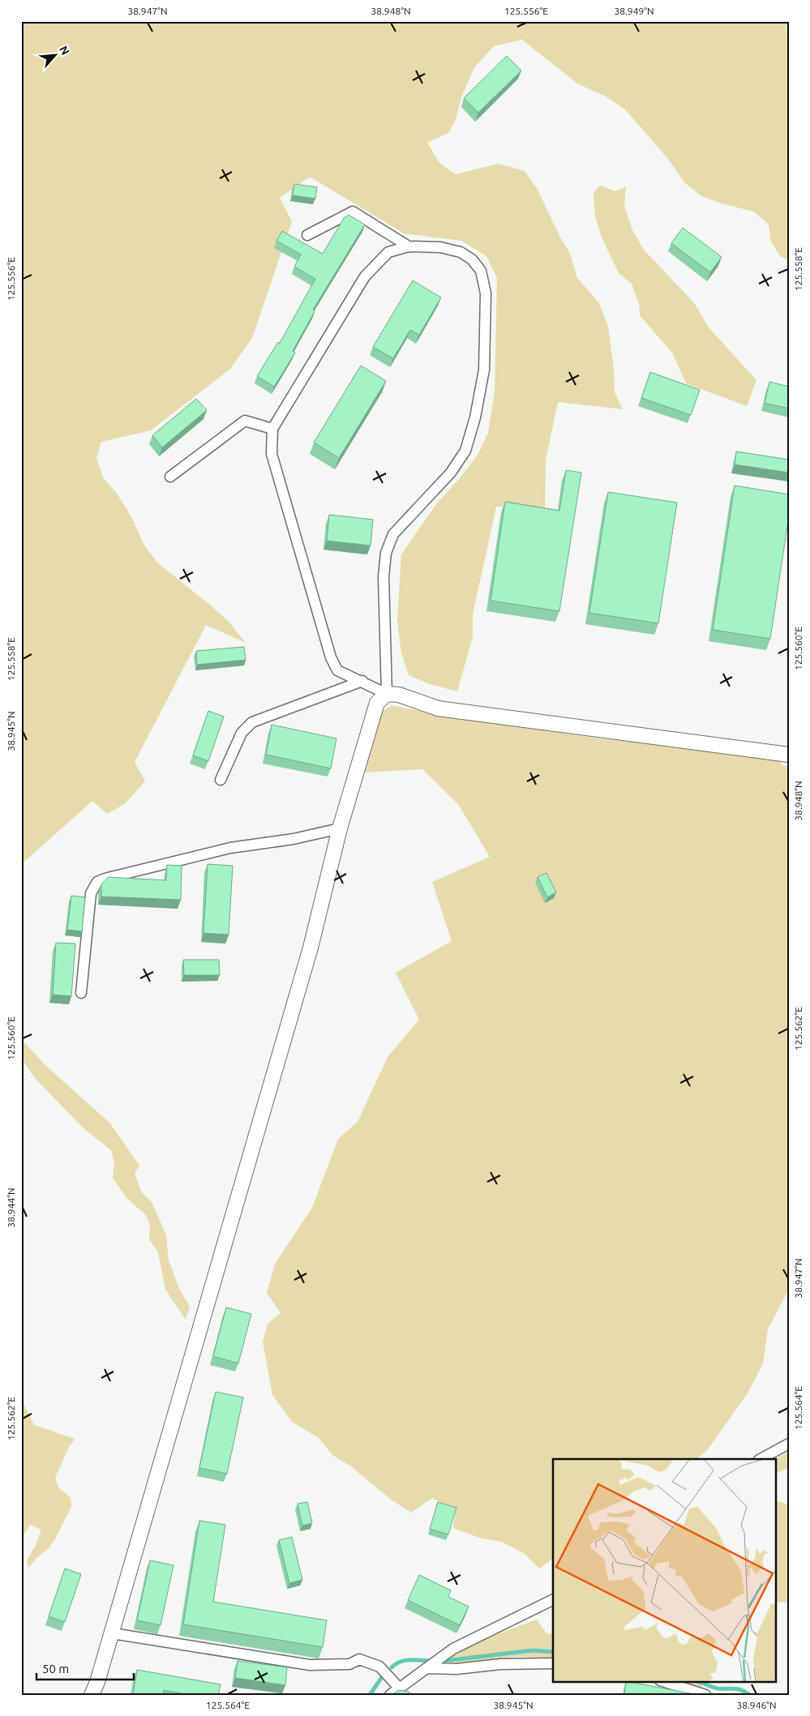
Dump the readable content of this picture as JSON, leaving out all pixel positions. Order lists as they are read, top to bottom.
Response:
{
  "scale_bar": "50 m",
  "north": "top right",
  "coordinates": [
    "38.947°N",
    "38.948°N",
    "125.556°E",
    "38.949°N",
    "125.558°E",
    "125.560°E",
    "38.945°N",
    "125.562°E",
    "38.944°N",
    "125.564°E",
    "38.946°N"
  ]
}
